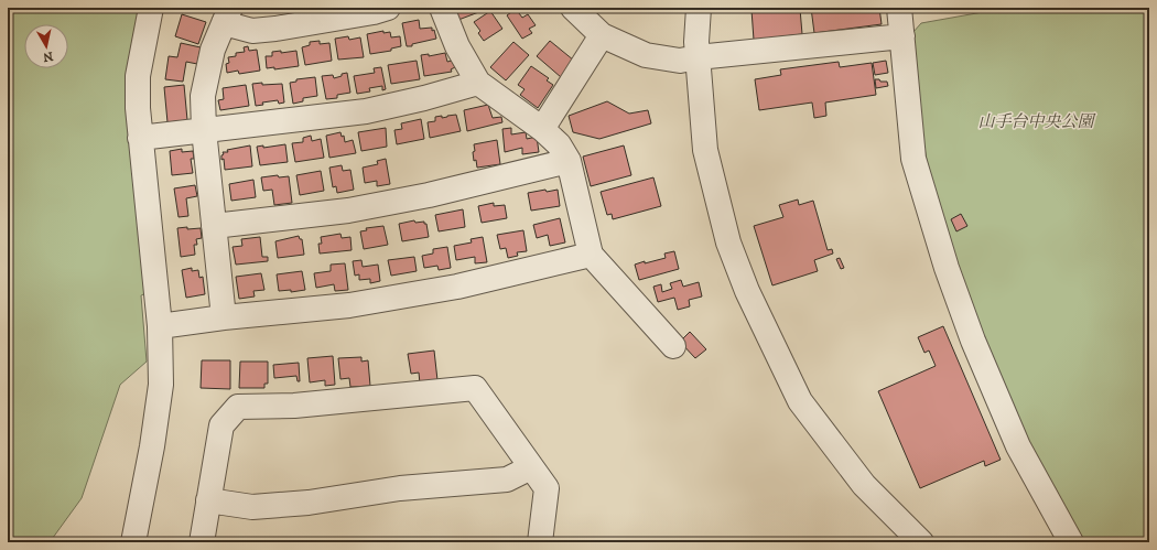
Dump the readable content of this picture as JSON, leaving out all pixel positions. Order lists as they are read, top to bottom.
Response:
{
  "parks": ["山手台中央公園"],
  "north": "bottom"
}
